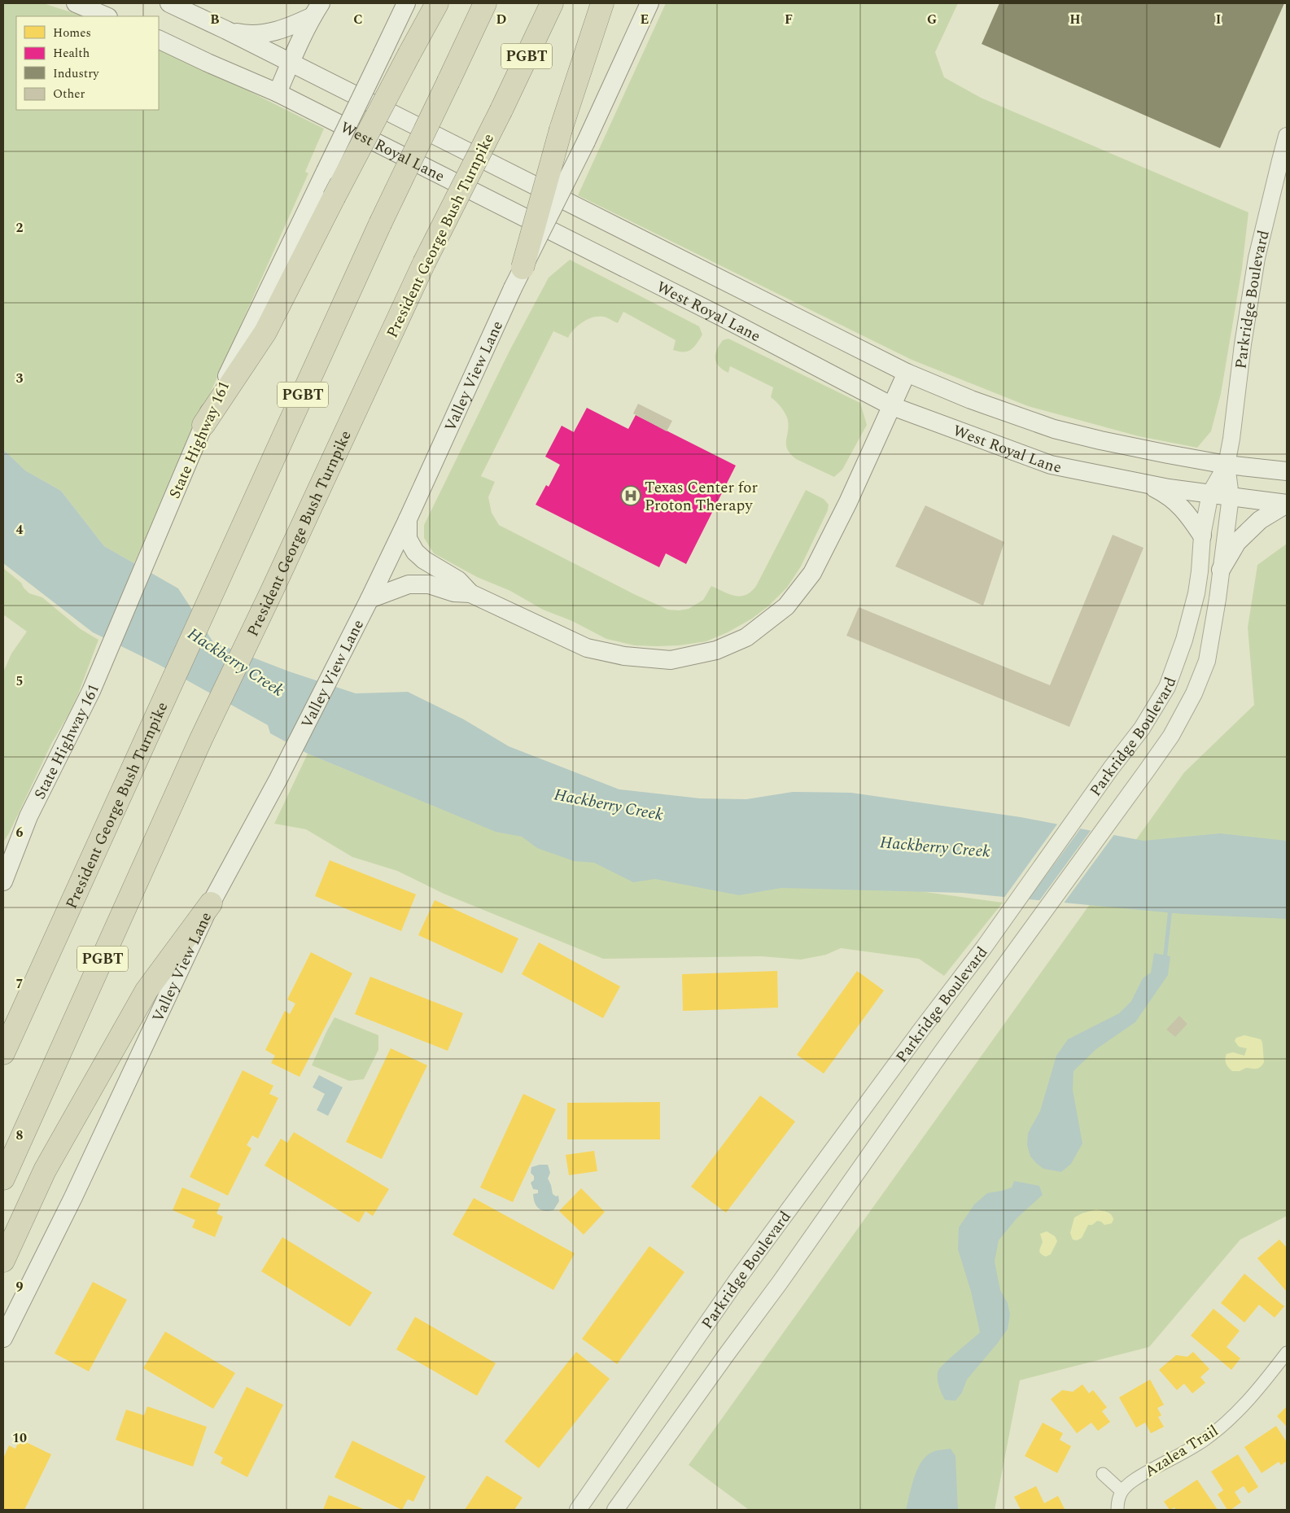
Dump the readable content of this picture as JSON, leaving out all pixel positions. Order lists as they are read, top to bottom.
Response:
{
  "streets": {
    "highway": ["PGBT", "President George Bush Turnpike"],
    "main road": ["West Royal Lane", "Valley View Lane", "State Highway 161"],
    "street": ["Parkridge Boulevard", "Azalea Trail"]
  },
  "crossings": [
    ["West Royal Lane", "Parkridge Boulevard"]
  ],
  "water": ["Hackberry Creek"],
  "places": {
    "hospital": ["Texas Center for Proton Therapy"]
  },
  "legend": [
    "Homes",
    "Health",
    "Industry",
    "Other"
  ],
  "grid": {
    "columns": [
      "B",
      "C",
      "D",
      "E",
      "F",
      "G",
      "H",
      "I"
    ],
    "rows": [
      "2",
      "3",
      "4",
      "5",
      "6",
      "7",
      "8",
      "9",
      "10"
    ]
  }
}
